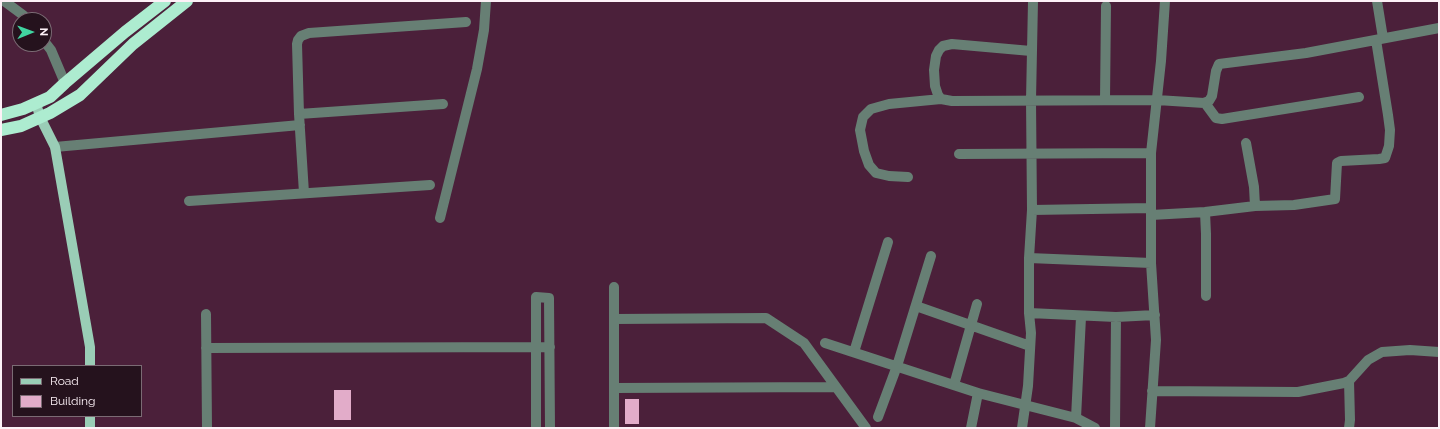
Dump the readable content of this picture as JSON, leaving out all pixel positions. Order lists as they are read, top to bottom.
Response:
{
  "legend": ["Road", "Building"],
  "north": "right"
}
